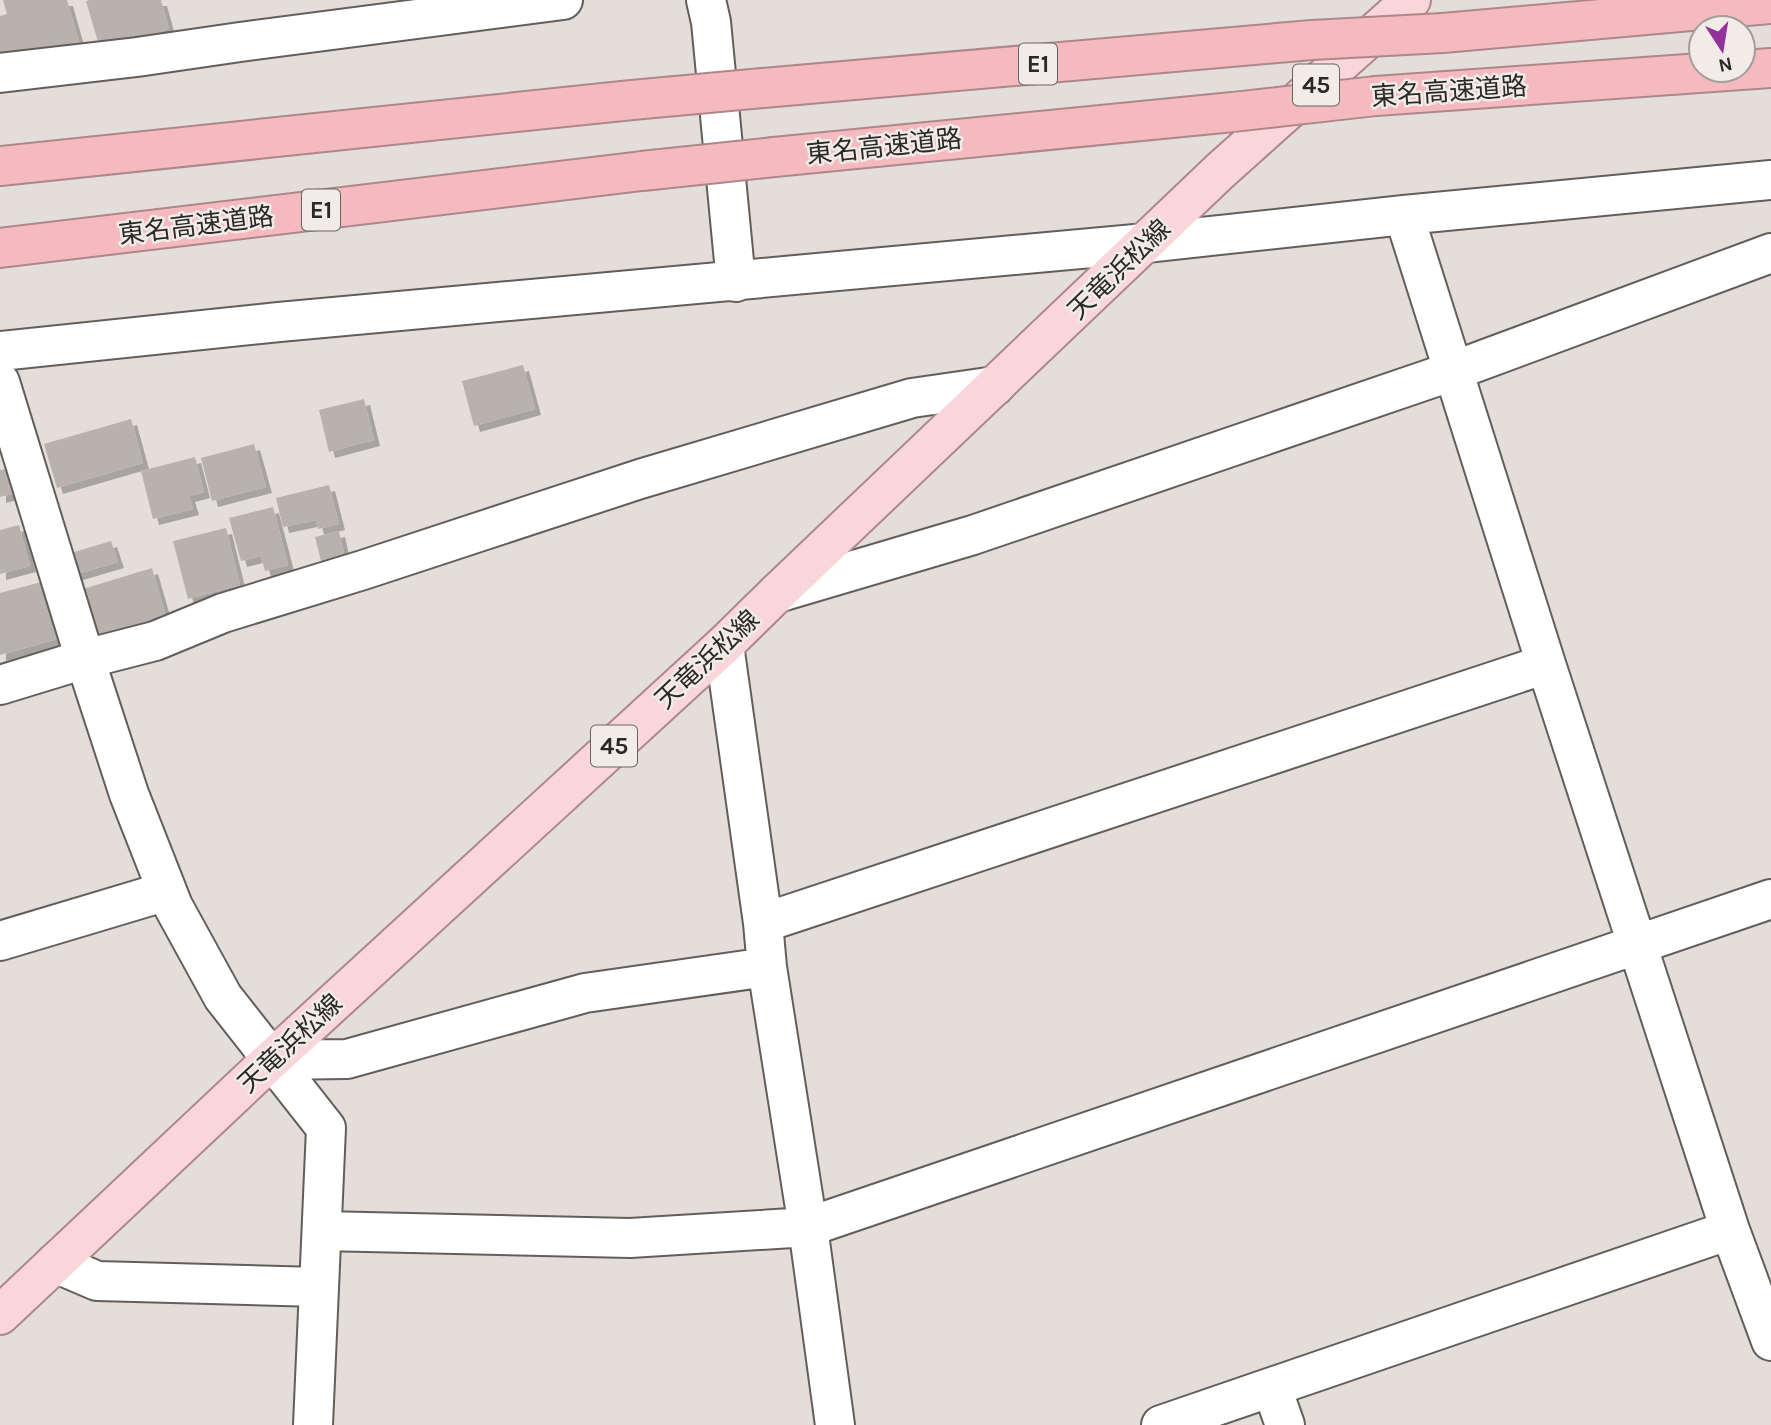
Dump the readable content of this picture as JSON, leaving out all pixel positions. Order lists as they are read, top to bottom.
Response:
{
  "streets": {
    "highway": ["E1", "東名高速道路"],
    "main road": ["45", "天竜浜松線"]
  },
  "north": "bottom"
}
